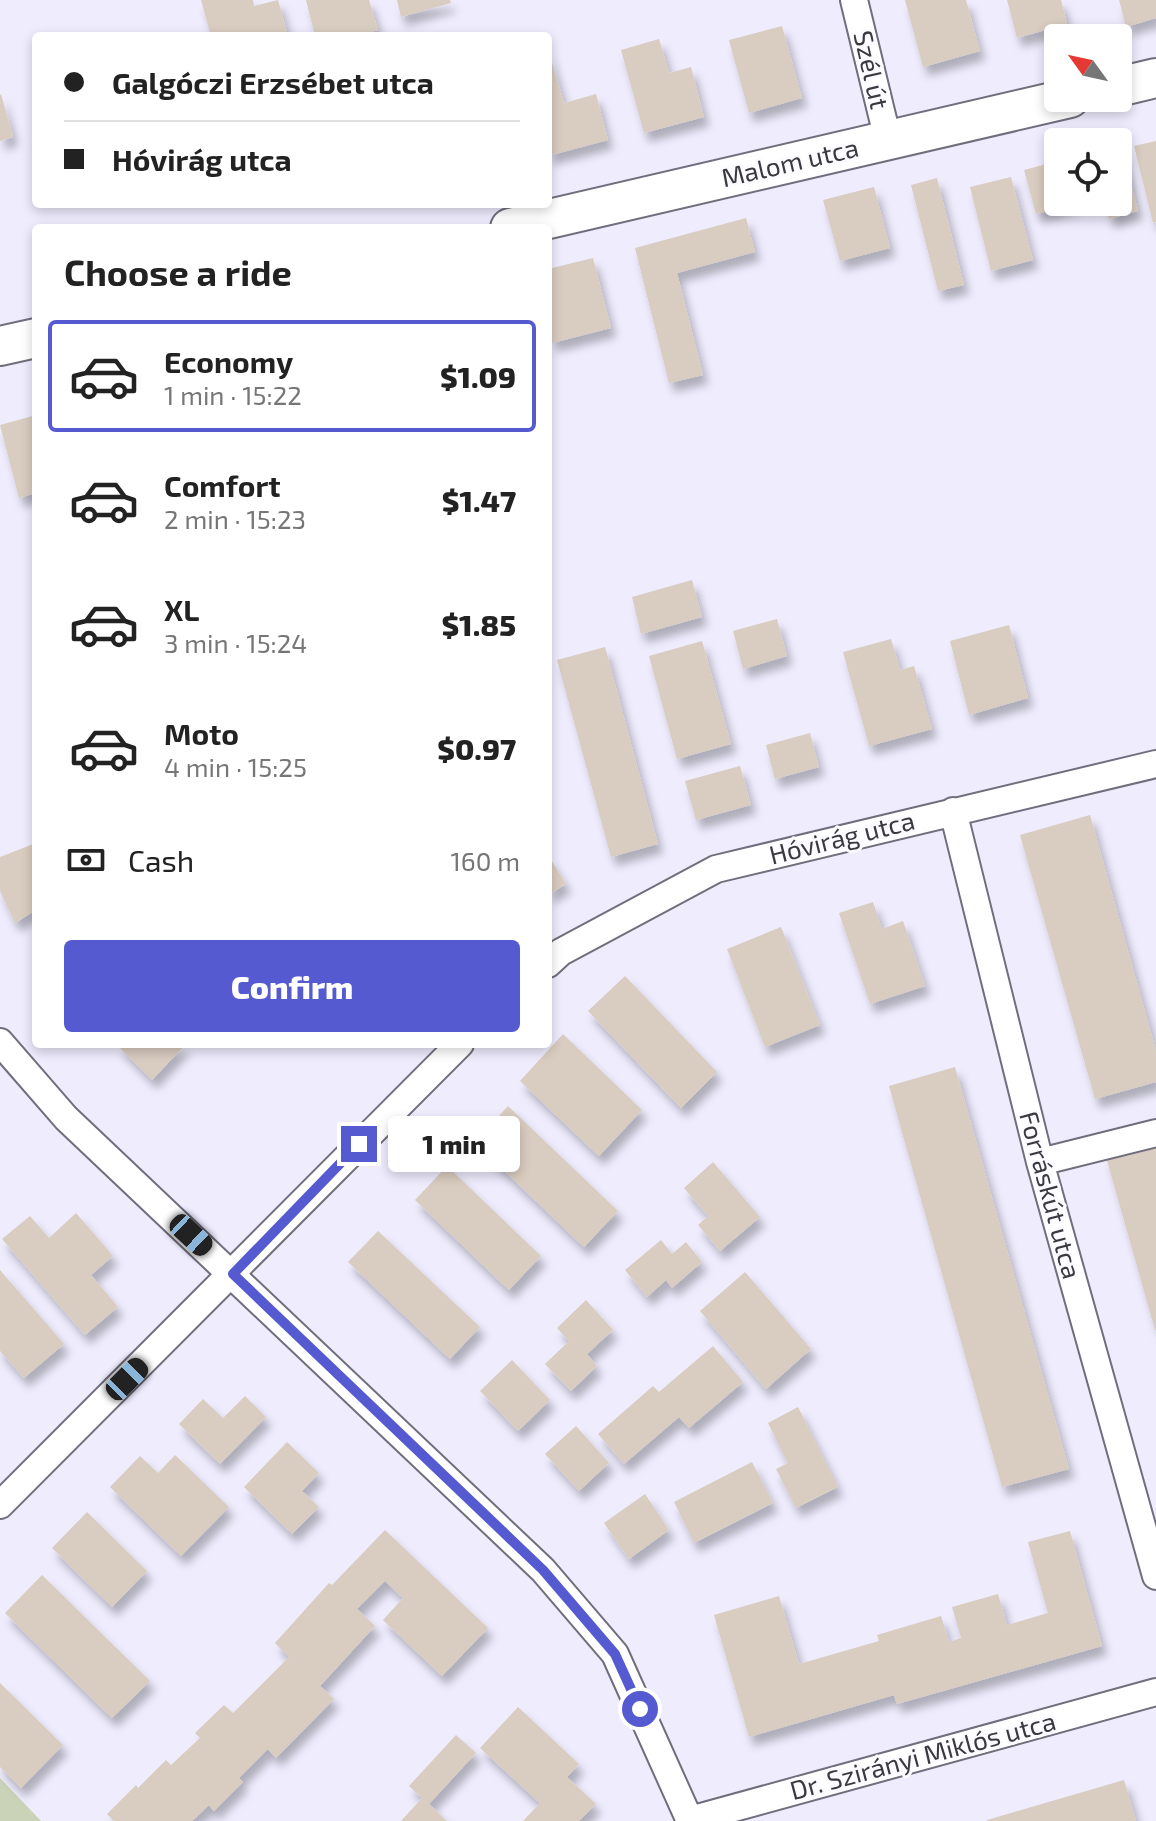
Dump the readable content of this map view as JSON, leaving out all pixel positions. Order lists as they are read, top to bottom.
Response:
{
  "streets": {
    "main road": ["Malom utca"],
    "street": [
      "Szél út",
      "Hóvirág utca",
      "Forráskút utca",
      "Dr. Szirányi Miklós utca"
    ]
  },
  "crossings": [
    ["Szél út", "Malom utca"],
    ["Hóvirág utca", "Forráskút utca"]
  ],
  "north": "top left",
  "page": {
    "banner": ["Galgóczi Erzsébet utca", "Hóvirág utca"],
    "heading": "Choose a ride",
    "list": [
      {
        "name": "Economy",
        "note": "1 min · 15:22",
        "value": "$1.09"
      },
      {
        "name": "Comfort",
        "note": "2 min · 15:23",
        "value": "$1.47"
      },
      {
        "name": "XL",
        "note": "3 min · 15:24",
        "value": "$1.85"
      },
      {
        "name": "Moto",
        "note": "4 min · 15:25",
        "value": "$0.97"
      }
    ],
    "pay": ["Cash", "160 m"],
    "buttons": "Confirm",
    "bubble": "1 min"
  }
}
